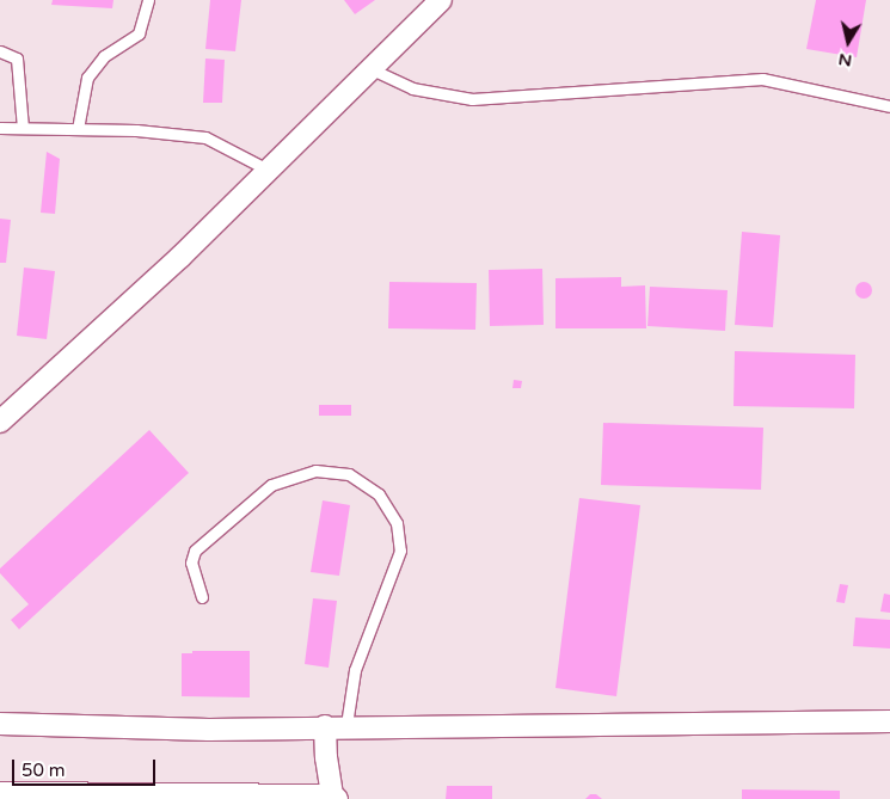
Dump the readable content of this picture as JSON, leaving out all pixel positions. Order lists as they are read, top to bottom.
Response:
{
  "scale_bar": "50 m",
  "north": "bottom"
}
